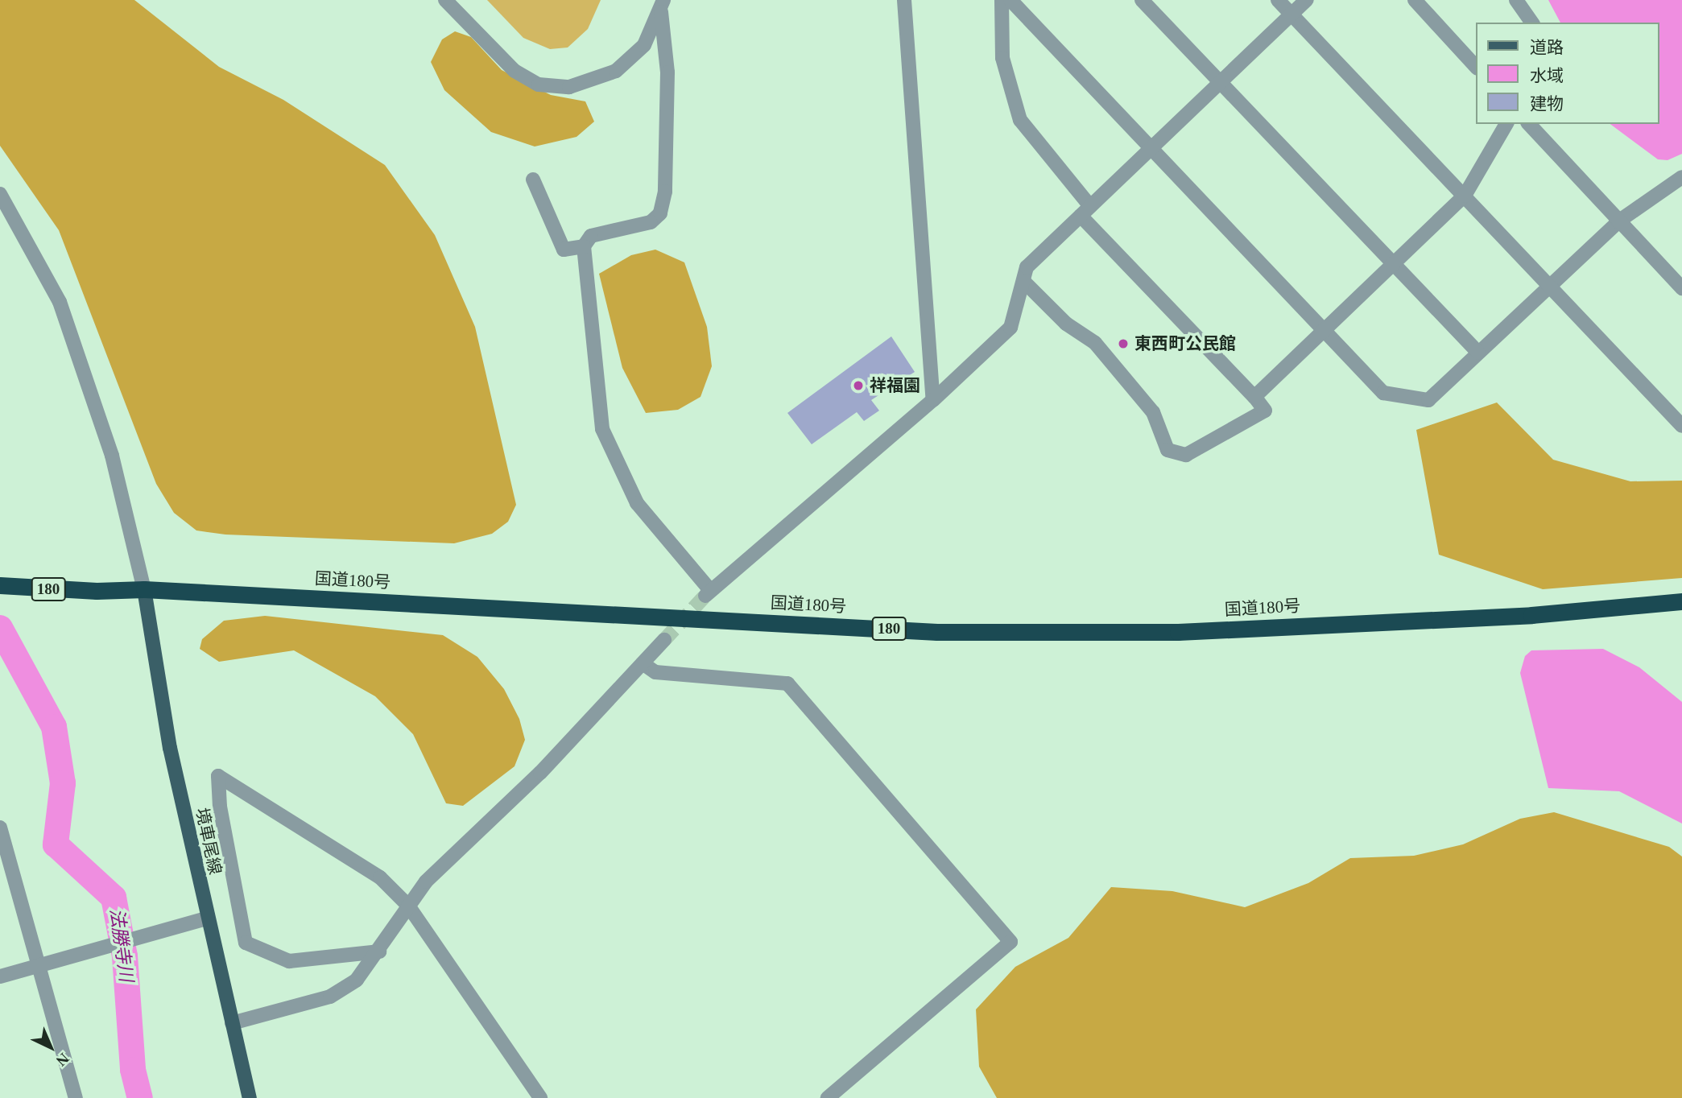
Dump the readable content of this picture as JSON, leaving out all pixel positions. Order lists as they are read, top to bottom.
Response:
{
  "streets": {
    "highway": ["国道180号", "180"],
    "main road": ["境車尾線"]
  },
  "crossings": [
    ["国道180号", "境車尾線"]
  ],
  "water": ["法勝寺川"],
  "places": ["東西町公民館", "祥福園"],
  "legend": ["道路", "水域", "建物"],
  "north": "bottom right"
}
